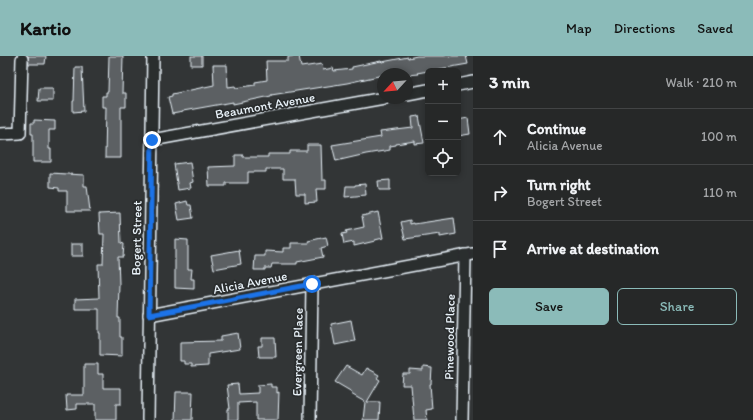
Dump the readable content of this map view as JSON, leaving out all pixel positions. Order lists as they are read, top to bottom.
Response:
{
  "streets": {
    "street": [
      "Beaumont Avenue",
      "Bogert Street",
      "Alicia Avenue",
      "Pinewood Place",
      "Evergreen Place"
    ]
  },
  "crossings": [
    ["Beaumont Avenue", "Bogert Street"],
    ["Bogert Street", "Alicia Avenue"],
    ["Alicia Avenue", "Pinewood Place"],
    ["Alicia Avenue", "Evergreen Place"]
  ],
  "north": "bottom left",
  "page": {
    "header": "Kartio",
    "nav": ["Map", "Directions", "Saved"],
    "heading": ["3 min", "Walk · 210 m"],
    "map_buttons": ["+", "−"],
    "list": [
      ["Continue", "Alicia Avenue", "100 m"],
      ["Turn right", "Bogert Street", "110 m"],
      "Arrive at destination"
    ],
    "buttons": ["Save", "Share"]
  }
}
